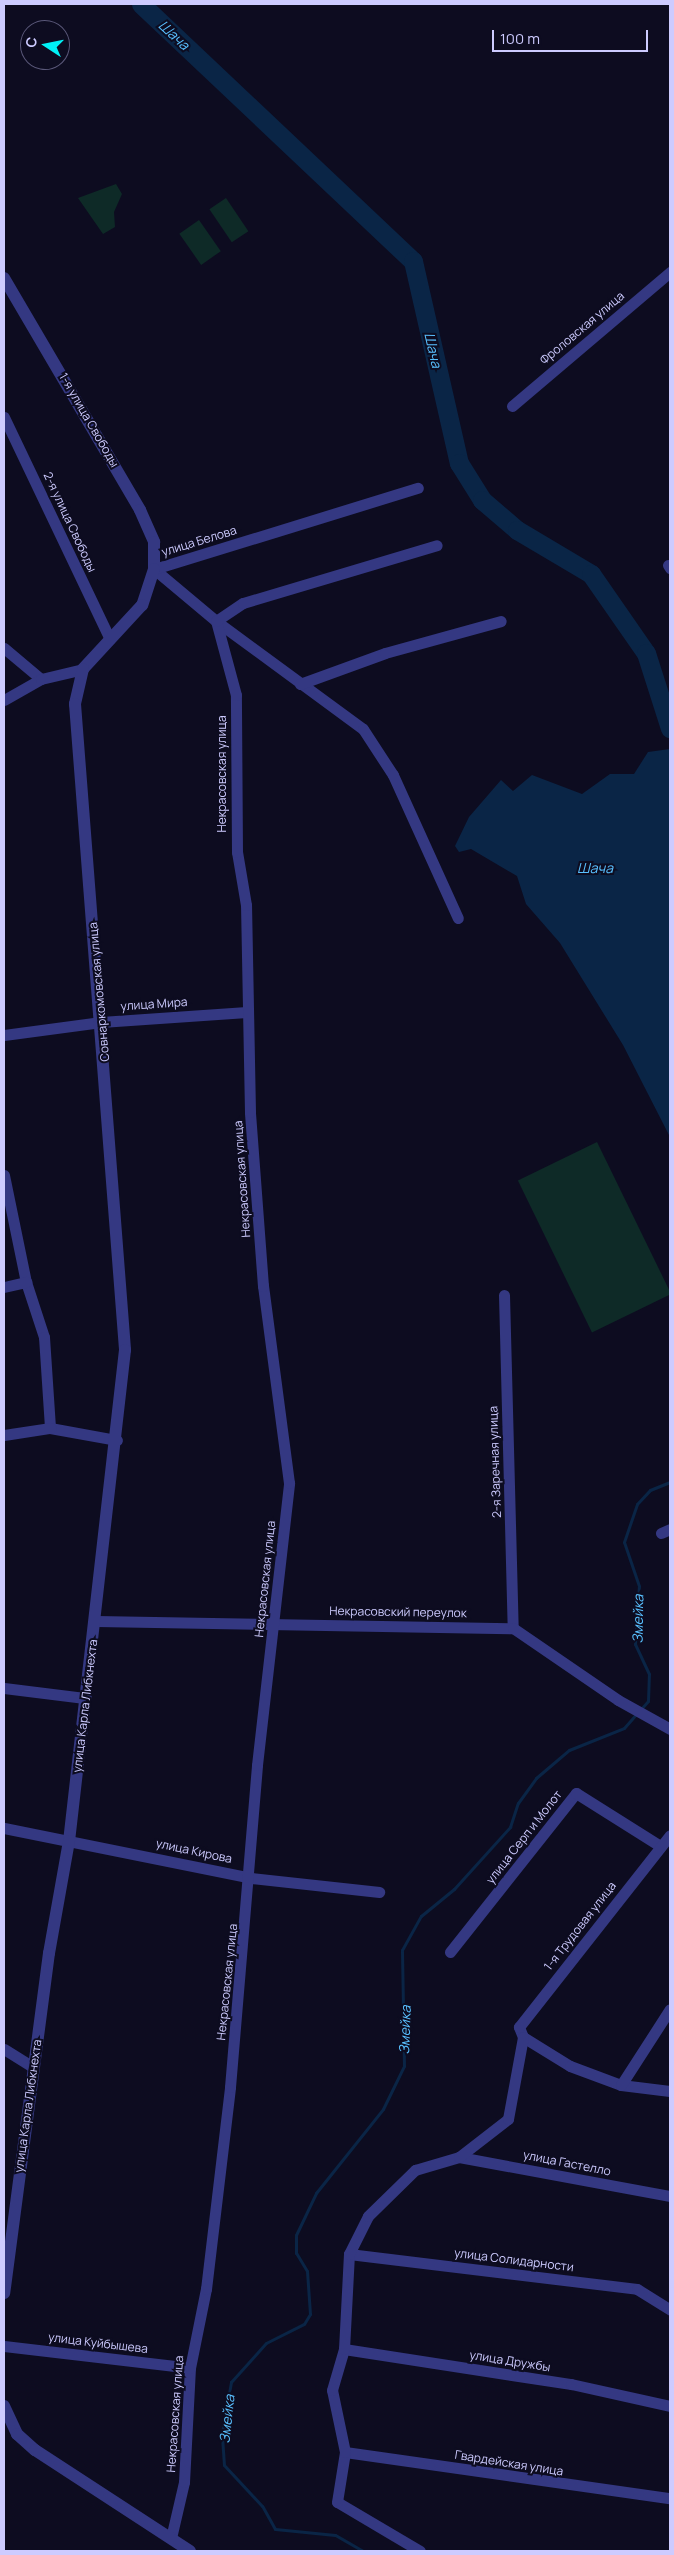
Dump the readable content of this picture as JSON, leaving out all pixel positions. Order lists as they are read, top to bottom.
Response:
{
  "streets": {
    "street": [
      "Фроловская улица",
      "1-я улица Свободы",
      "2-я улица Свободы",
      "улица Белова",
      "Некрасовская улица",
      "Совнаркомовская улица",
      "улица Мира",
      "2-я Заречная улица",
      "Некрасовский переулок",
      "улица Карла Либкнехта",
      "улица Серп и Молот",
      "улица Кирова",
      "1-я Трудовая улица",
      "улица Гастелло",
      "улица Солидарности",
      "улица Куйбышева",
      "улица Дружбы",
      "Гвардейская улица"
    ]
  },
  "crossings": [
    ["1-я улица Свободы", "улица Белова"],
    ["1-я улица Свободы", "Совнаркомовская улица"],
    ["2-я улица Свободы", "Совнаркомовская улица"],
    ["улица Белова", "Некрасовская улица"],
    ["улица Белова", "Совнаркомовская улица"],
    ["Некрасовская улица", "улица Мира"],
    ["Некрасовская улица", "Некрасовский переулок"],
    ["Некрасовская улица", "улица Кирова"],
    ["Некрасовская улица", "улица Куйбышева"],
    ["Совнаркомовская улица", "улица Мира"],
    ["Совнаркомовская улица", "улица Карла Либкнехта"],
    ["2-я Заречная улица", "Некрасовский переулок"],
    ["Некрасовский переулок", "улица Карла Либкнехта"],
    ["улица Карла Либкнехта", "улица Кирова"],
    ["улица Серп и Молот", "1-я Трудовая улица"]
  ],
  "water": ["Шача", "Змейка"],
  "scale_bar": "100 m",
  "north": "left"
}
